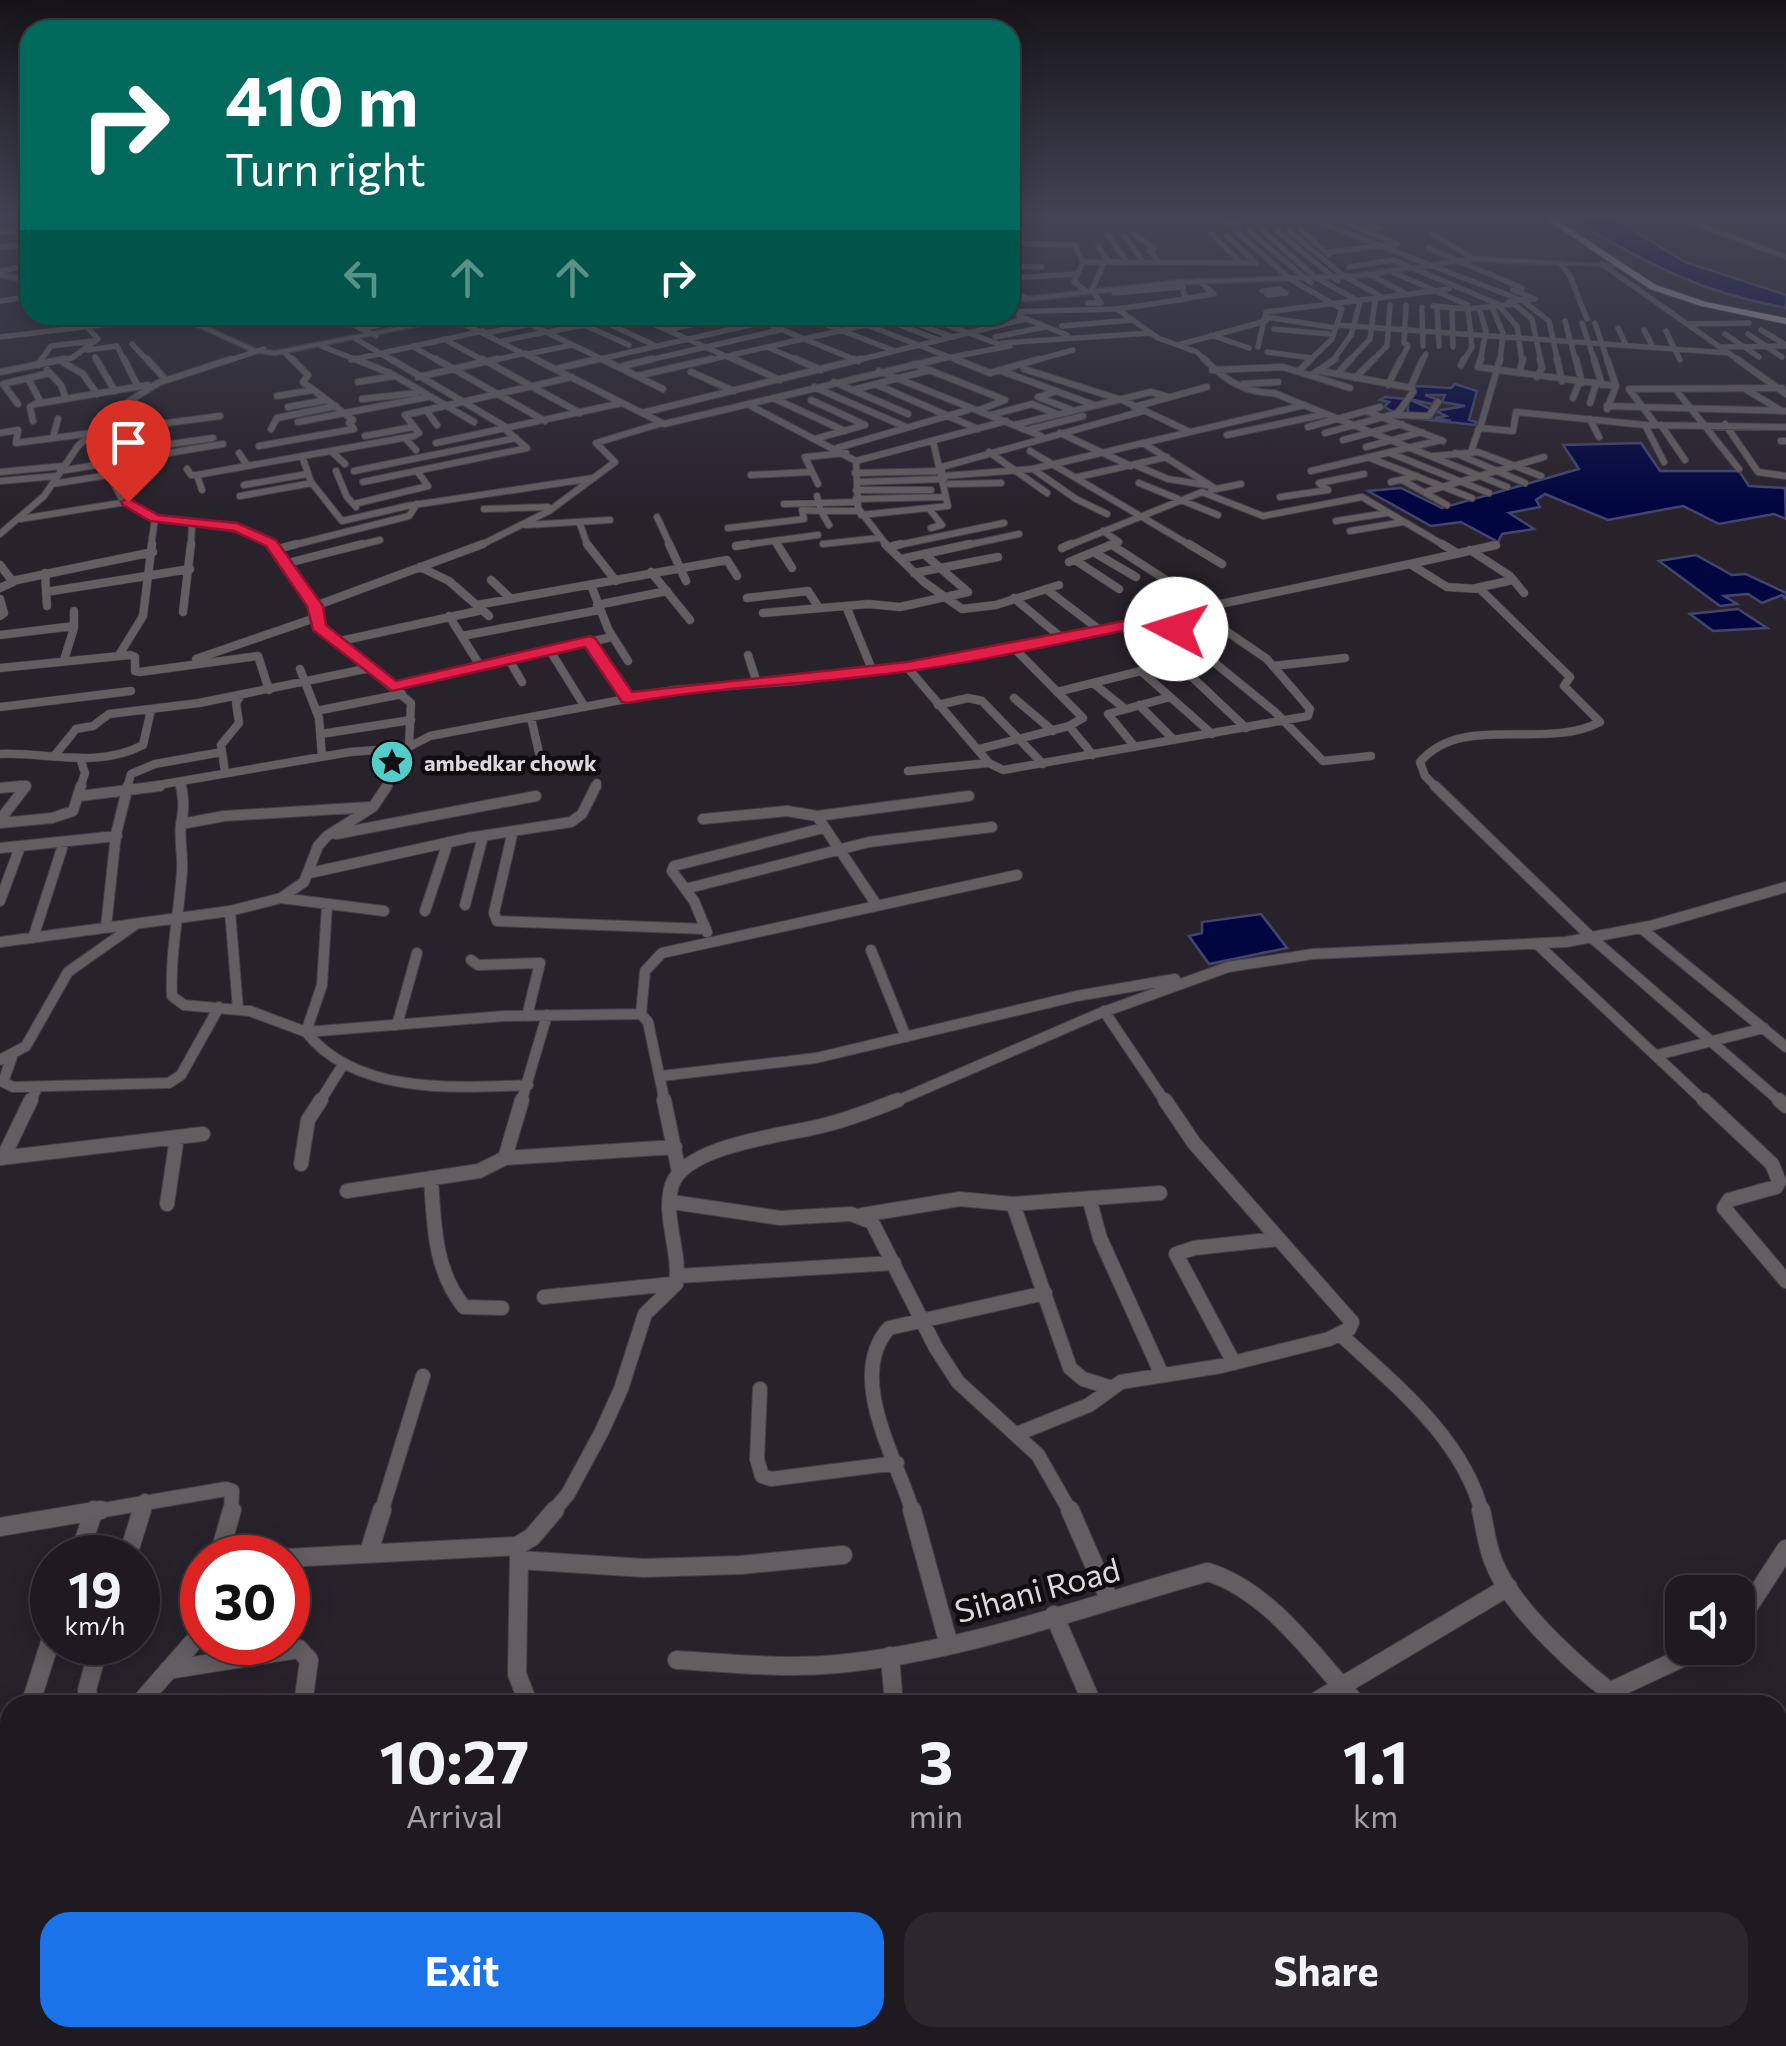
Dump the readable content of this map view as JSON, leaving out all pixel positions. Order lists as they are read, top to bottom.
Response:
{
  "streets": {
    "street": ["Sihani Road"]
  },
  "places": {
    "place": ["ambedkar chowk"]
  },
  "page": {
    "turn": ["410 m", "Turn right"],
    "speed": "19 km/h",
    "limit": "30",
    "eta": [
      "10:27",
      "Arrival",
      "3",
      "min",
      "1.1",
      "km"
    ],
    "buttons": ["Exit", "Share"]
  }
}
